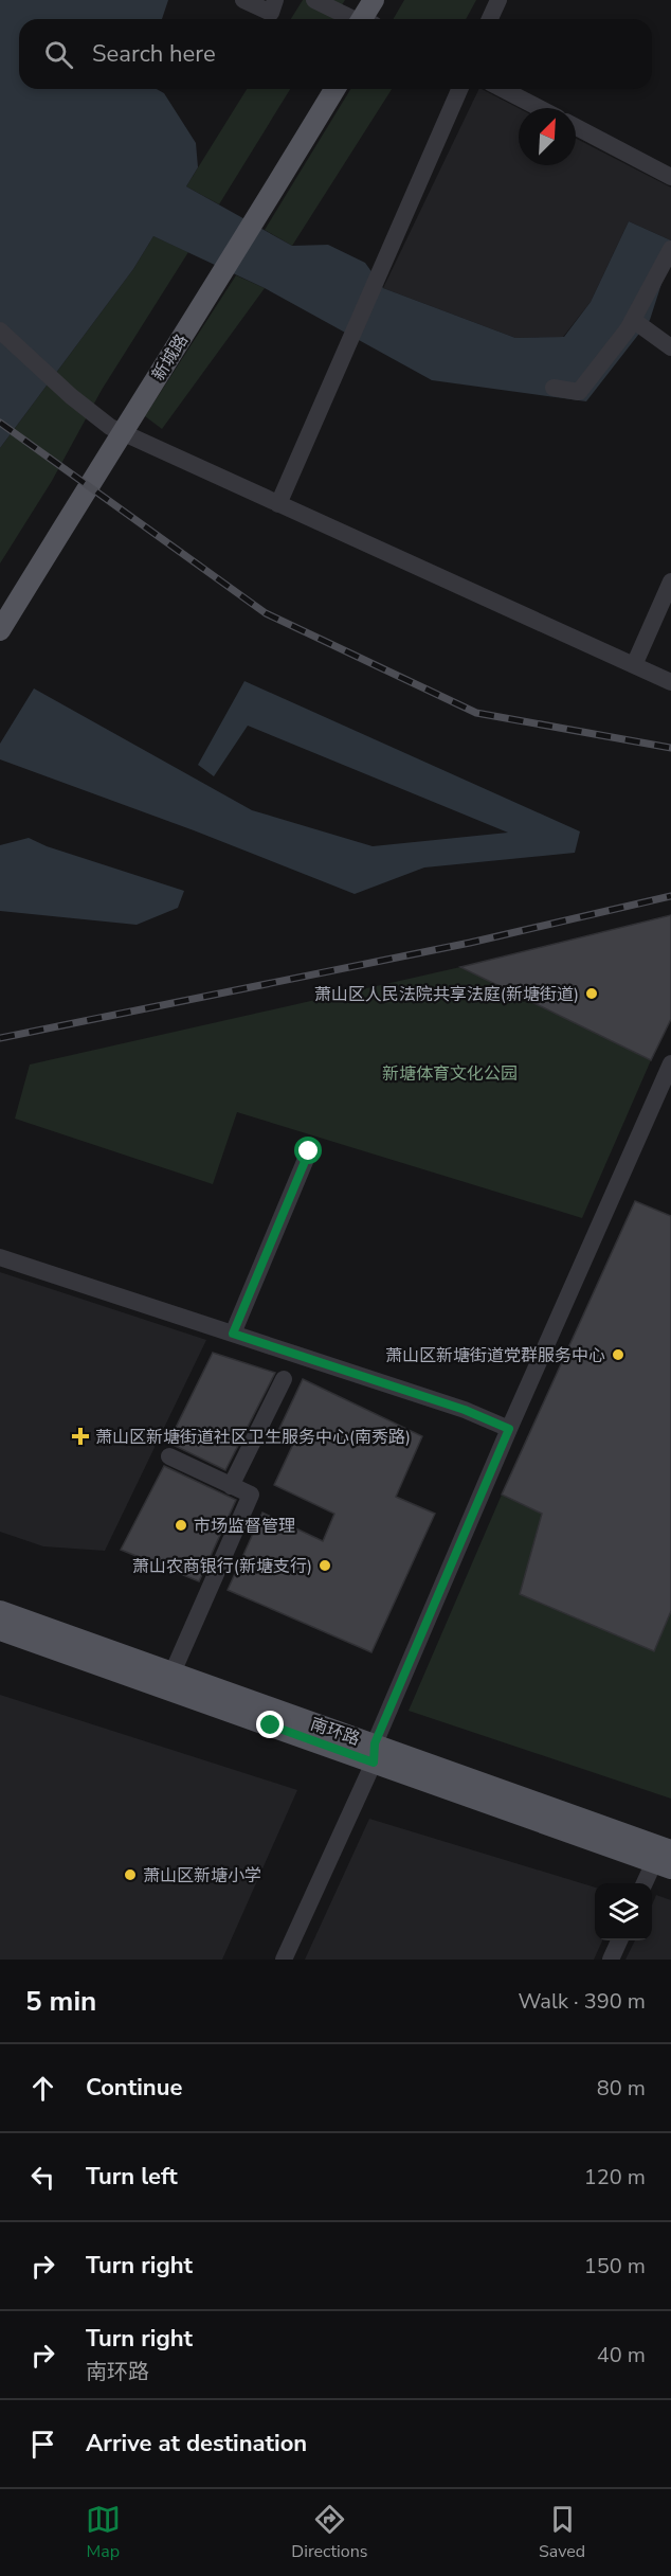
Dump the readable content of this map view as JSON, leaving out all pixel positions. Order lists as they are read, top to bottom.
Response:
{
  "streets": {
    "main road": ["新城路", "南环路"]
  },
  "parks": ["新塘体育文化公园"],
  "places": {
    "other": [
      "萧山区人民法院共享法庭(新塘街道)",
      "萧山区新塘街道党群服务中心",
      "市场监督管理",
      "萧山农商银行(新塘支行)",
      "萧山区新塘小学"
    ],
    "health": ["萧山区新塘街道社区卫生服务中心(南秀路)"]
  },
  "north": "top right",
  "page": {
    "search": "Search here",
    "heading": ["5 min", "Walk · 390 m"],
    "list": [
      ["Continue", "80 m"],
      ["Turn left", "120 m"],
      ["Turn right", "150 m"],
      ["Turn right", "南环路", "40 m"],
      "Arrive at destination"
    ],
    "nav": ["Map", "Directions", "Saved"]
  }
}
